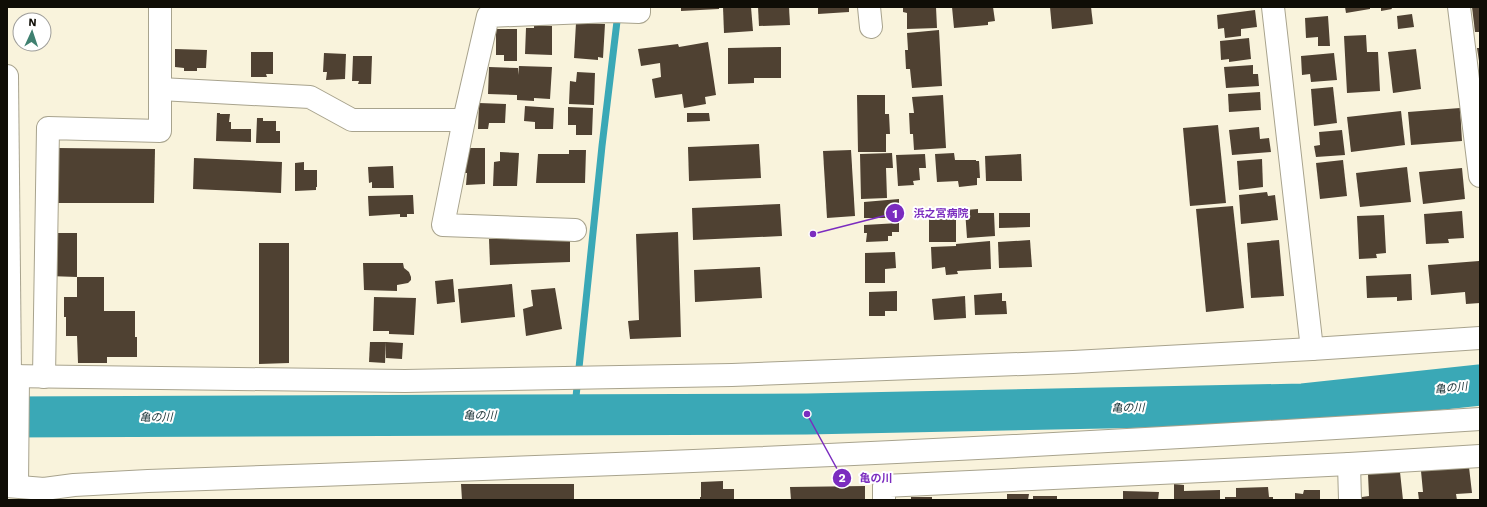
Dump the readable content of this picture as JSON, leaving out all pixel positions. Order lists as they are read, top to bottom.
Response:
{
  "water": ["亀の川"],
  "places": ["浜之宮病院", "亀の川"],
  "north": "top"
}
